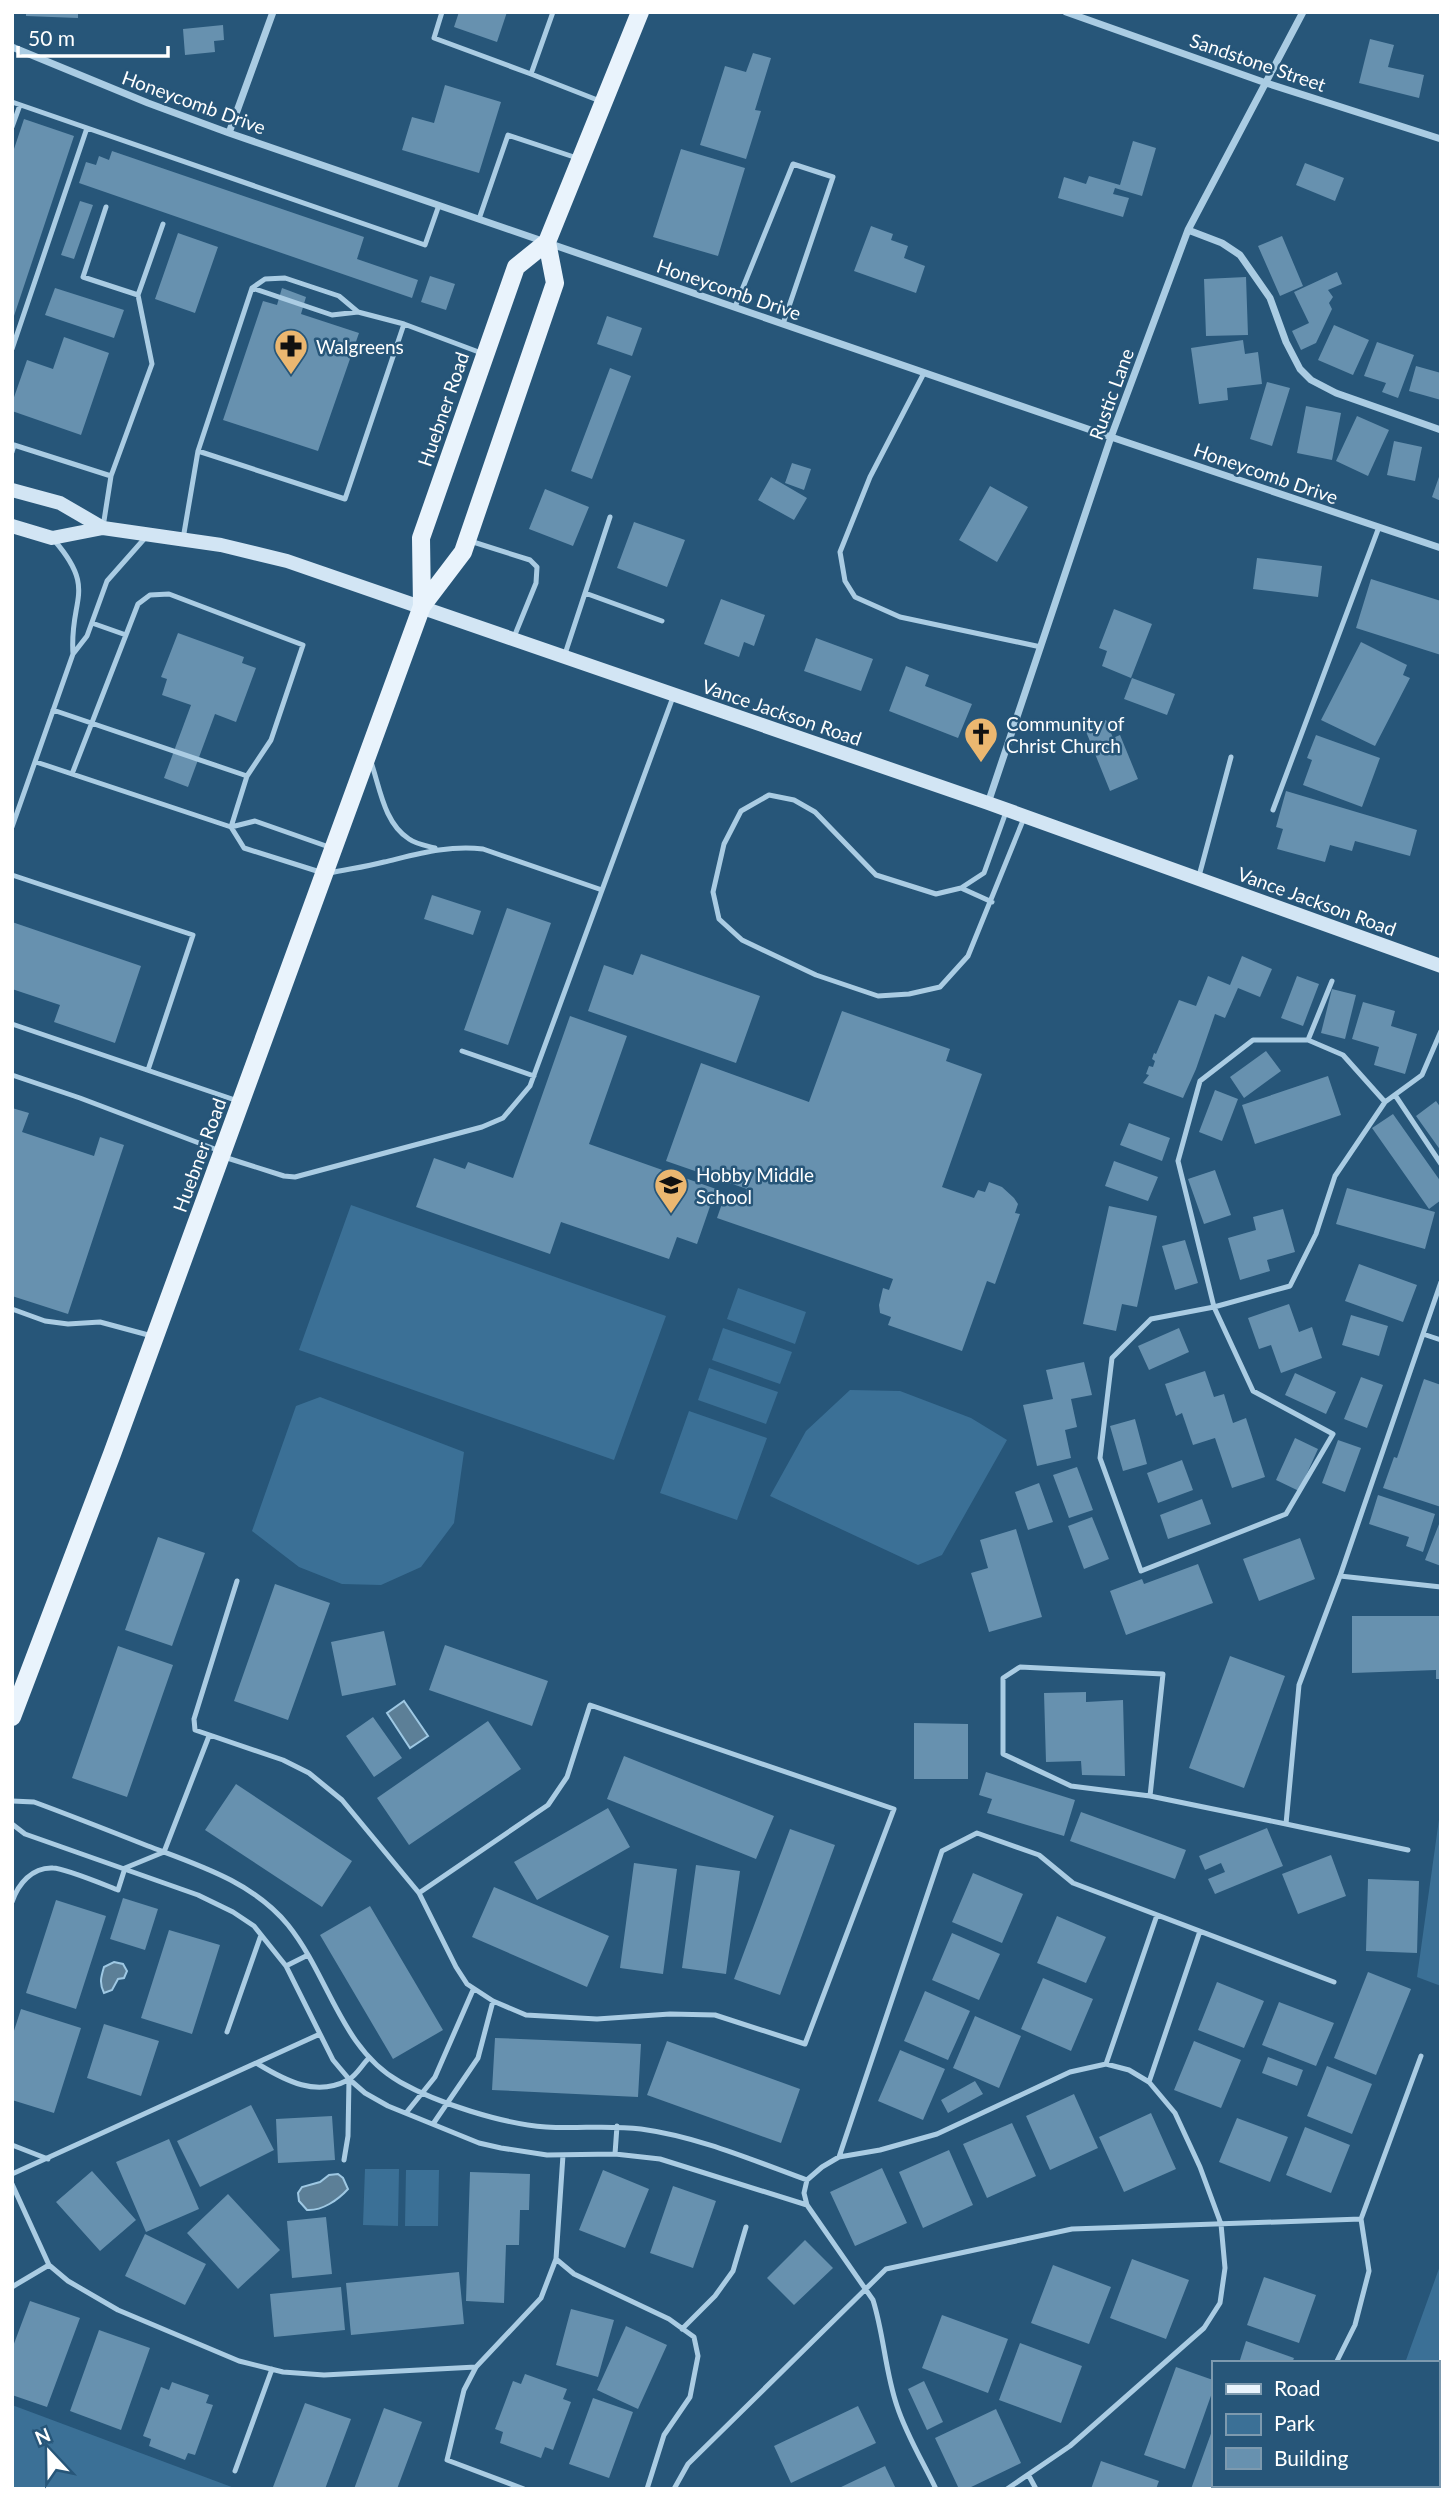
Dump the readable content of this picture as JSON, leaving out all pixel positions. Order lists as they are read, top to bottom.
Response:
{
  "streets": {
    "main road": ["Huebner Road", "Vance Jackson Road"],
    "street": ["Sandstone Street", "Honeycomb Drive", "Rustic Lane"]
  },
  "crossings": [
    ["Sandstone Street", "Rustic Lane"],
    ["Honeycomb Drive", "Rustic Lane"],
    ["Honeycomb Drive", "Huebner Road"],
    ["Rustic Lane", "Vance Jackson Road"],
    ["Huebner Road", "Vance Jackson Road"]
  ],
  "places": {
    "pharmacy": ["Walgreens"],
    "church": ["Community of Christ Church"],
    "school or university": ["Hobby Middle School"]
  },
  "legend": ["Road", "Park", "Building"],
  "scale_bar": "50 m",
  "north": "top"
}
